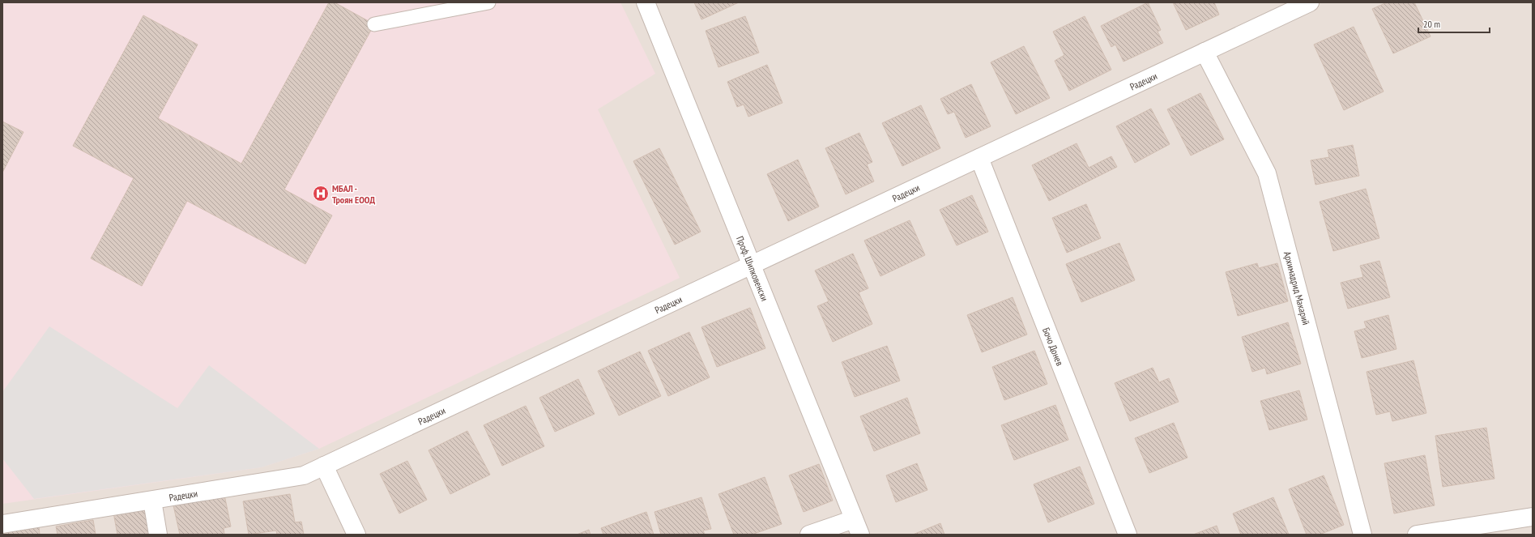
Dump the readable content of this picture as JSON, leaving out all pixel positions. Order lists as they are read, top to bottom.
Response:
{
  "streets": {
    "street": [
      "Радецки",
      "Проф. Шипковенски",
      "Архимадрид Макарий",
      "Бочо Донев"
    ]
  },
  "crossings": [
    ["Радецки", "Проф. Шипковенски"],
    ["Радецки", "Архимадрид Макарий"],
    ["Радецки", "Бочо Донев"]
  ],
  "places": {
    "hospital": ["МБАЛ - Троян ЕООД"]
  },
  "scale_bar": "20 m"
}
